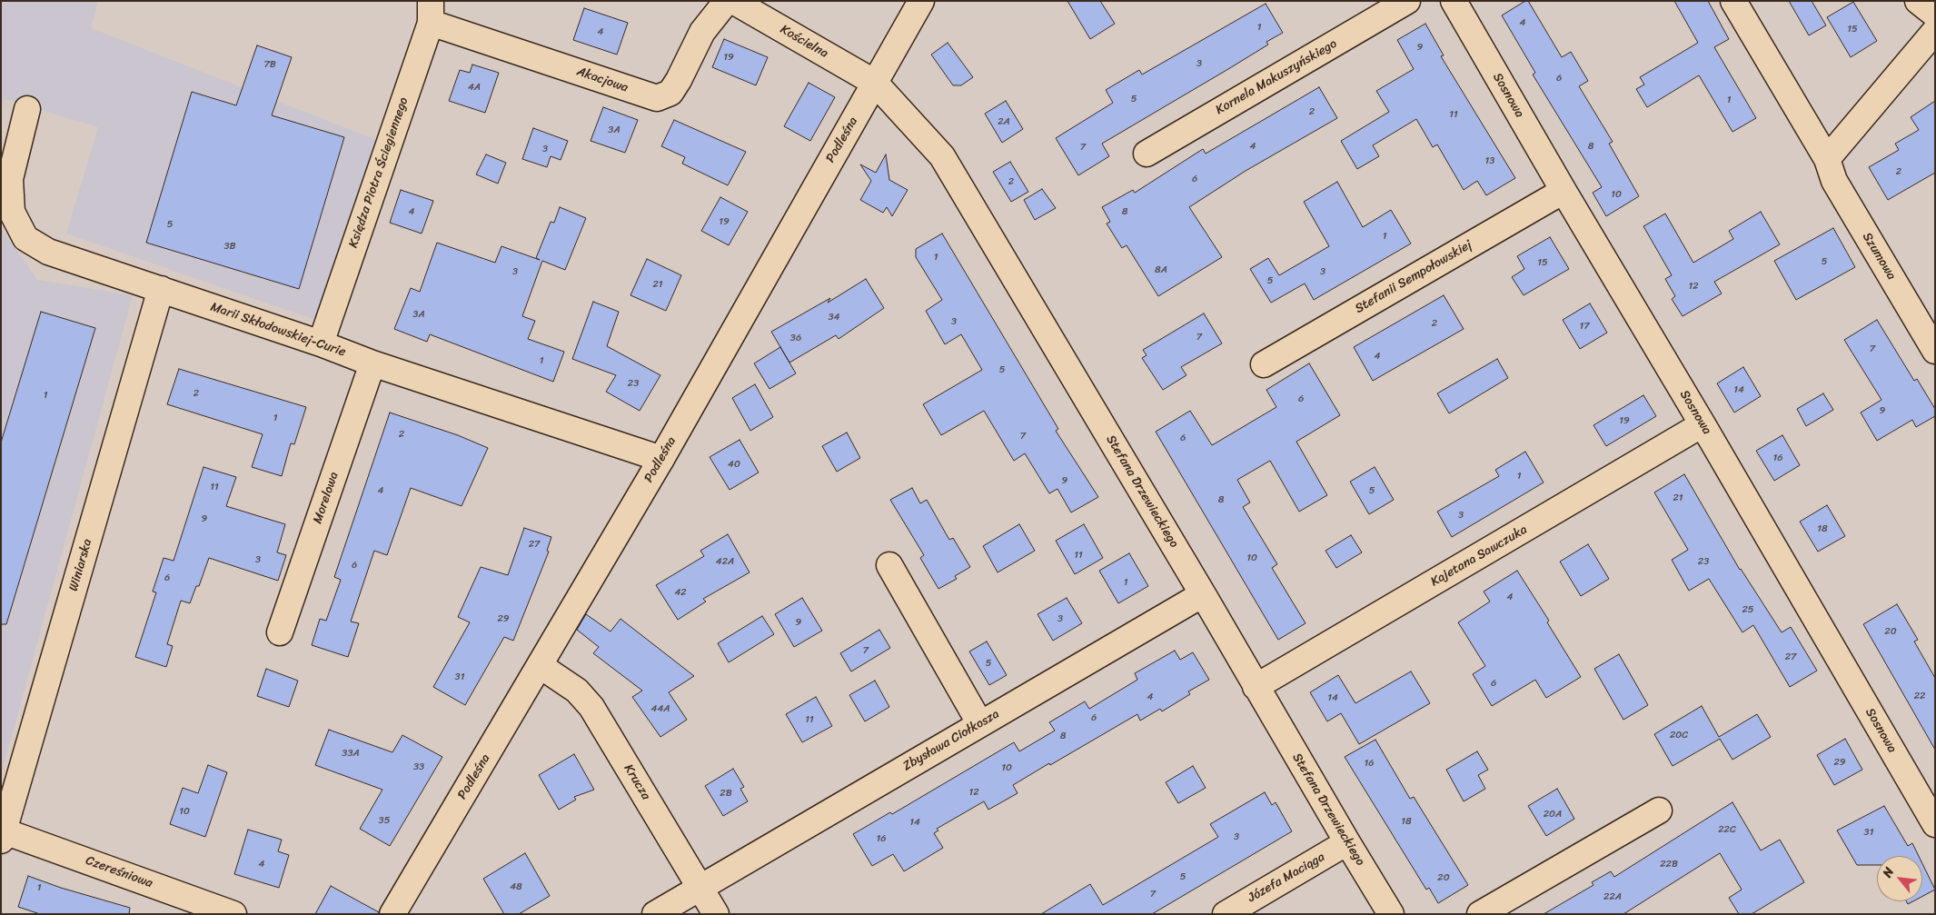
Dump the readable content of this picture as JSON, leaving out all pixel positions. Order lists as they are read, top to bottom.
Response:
{
  "streets": {
    "street": [
      "Kościelna",
      "Kornela Makuszyńskiego",
      "Akacjowa",
      "Sosnowa",
      "Podleśna",
      "Księdza Piotra Ściegiennego",
      "Szumowa",
      "Stefanii Sempołowskiej",
      "Marii Skłodowskiej-Curie",
      "Stefana Drzewieckiego",
      "Morelowa",
      "Kajetana Sawczuka",
      "Winiarska",
      "Zbysława Ciołkosza",
      "Krucza",
      "Czereśniowa",
      "Józefa Maciąga"
    ]
  },
  "crossings": [
    ["Kościelna", "Podleśna"],
    ["Kościelna", "Stefana Drzewieckiego"],
    ["Akacjowa", "Księdza Piotra Ściegiennego"],
    ["Sosnowa", "Stefanii Sempołowskiej"],
    ["Sosnowa", "Kajetana Sawczuka"],
    ["Podleśna", "Marii Skłodowskiej-Curie"],
    ["Podleśna", "Stefana Drzewieckiego"],
    ["Podleśna", "Krucza"],
    ["Księdza Piotra Ściegiennego", "Marii Skłodowskiej-Curie"],
    ["Marii Skłodowskiej-Curie", "Morelowa"],
    ["Marii Skłodowskiej-Curie", "Winiarska"],
    ["Stefana Drzewieckiego", "Kajetana Sawczuka"],
    ["Stefana Drzewieckiego", "Zbysława Ciołkosza"],
    ["Stefana Drzewieckiego", "Józefa Maciąga"],
    ["Winiarska", "Czereśniowa"],
    ["Zbysława Ciołkosza", "Krucza"]
  ],
  "house_numbers": [
    "4",
    "1",
    "15",
    "4",
    "9",
    "19",
    "3",
    "7B",
    "6",
    "4A",
    "5",
    "1",
    "2",
    "11",
    "2A",
    "3A",
    "4",
    "8",
    "7",
    "3",
    "13",
    "2",
    "6",
    "2",
    "10",
    "4",
    "8",
    "19",
    "5",
    "1",
    "3B",
    "1",
    "5",
    "15",
    "8A",
    "3",
    "3",
    "5",
    "21",
    "12",
    "3A",
    "34",
    "3",
    "2",
    "17",
    "7",
    "36",
    "7",
    "4",
    "1",
    "5",
    "23",
    "14",
    "2",
    "1",
    "6",
    "9",
    "1",
    "19",
    "2",
    "7",
    "6",
    "16",
    "40",
    "1",
    "9",
    "11",
    "4",
    "5",
    "21",
    "8",
    "3",
    "9",
    "18",
    "27",
    "11",
    "10",
    "3",
    "42A",
    "23",
    "6",
    "6",
    "1",
    "42",
    "4",
    "25",
    "29",
    "3",
    "9",
    "20",
    "7",
    "27",
    "5",
    "31",
    "6",
    "22",
    "4",
    "14",
    "44A",
    "6",
    "11",
    "20C",
    "8",
    "33A",
    "29",
    "16",
    "33",
    "10",
    "12",
    "2B",
    "10",
    "20A",
    "35",
    "18",
    "14",
    "22C",
    "31",
    "3",
    "16",
    "4",
    "22B",
    "5",
    "20",
    "48",
    "1",
    "7",
    "22A"
  ],
  "north": "top left"
}
